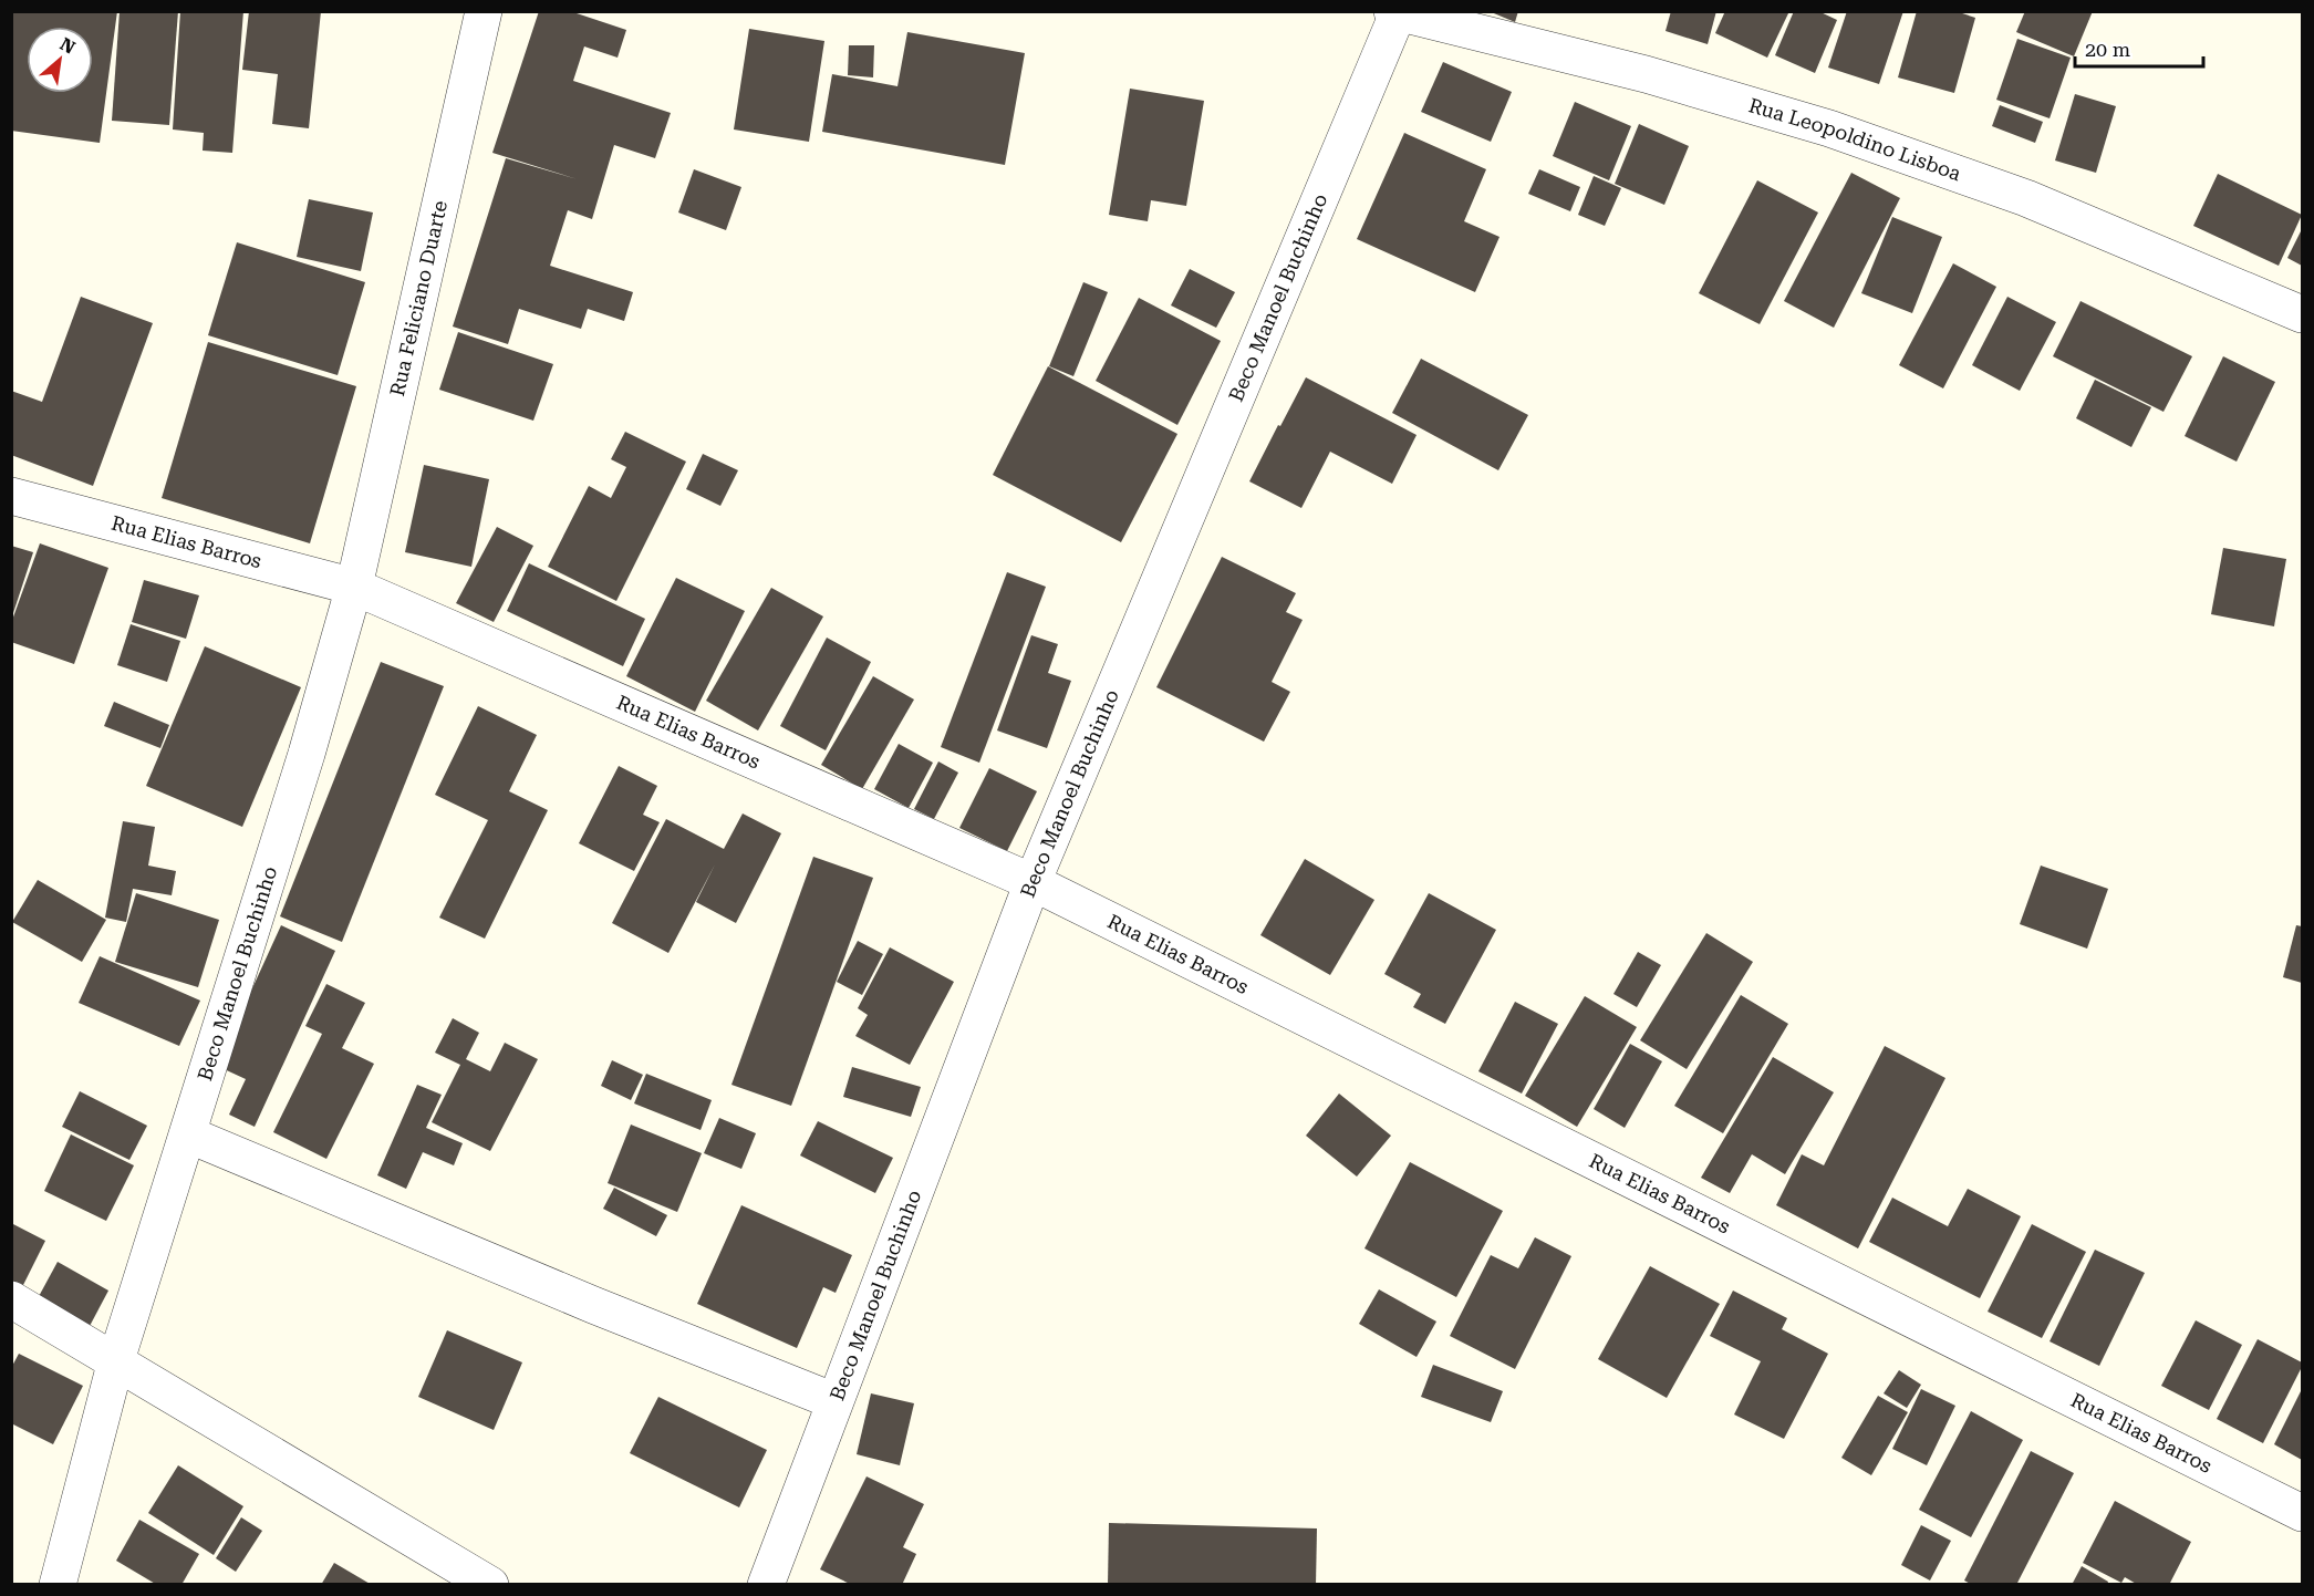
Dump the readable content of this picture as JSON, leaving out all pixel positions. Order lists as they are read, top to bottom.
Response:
{
  "streets": {
    "street": [
      "Rua Leopoldino Lisboa",
      "Beco Manoel Buchinho",
      "Rua Feliciano Duarte",
      "Rua Elias Barros"
    ]
  },
  "crossings": [
    ["Rua Leopoldino Lisboa", "Beco Manoel Buchinho"],
    ["Beco Manoel Buchinho", "Rua Feliciano Duarte"],
    ["Beco Manoel Buchinho", "Rua Elias Barros"],
    ["Rua Feliciano Duarte", "Rua Elias Barros"]
  ],
  "scale_bar": "20 m",
  "north": "top right"
}
